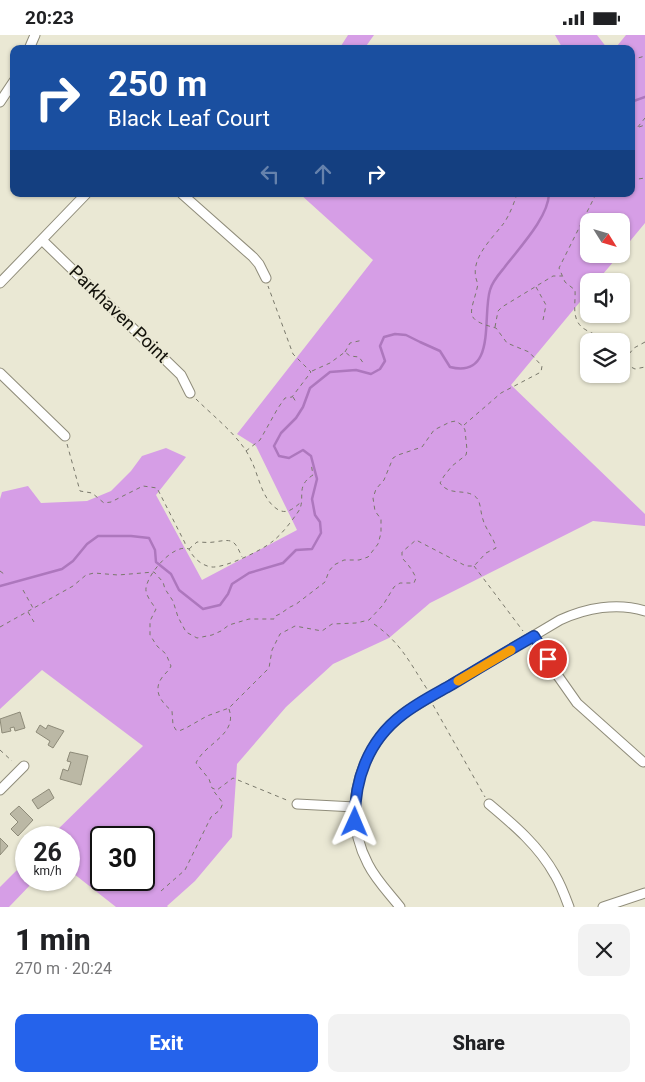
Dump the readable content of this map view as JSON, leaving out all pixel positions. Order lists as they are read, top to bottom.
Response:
{
  "streets": {
    "street": ["Parkhaven Point"]
  },
  "north": "bottom right",
  "page": {
    "status": "20:23",
    "turn": ["250 m", "Black Leaf Court"],
    "speed": "26 km/h",
    "limit": "30",
    "heading": ["1 min", "270 m · 20:24"],
    "buttons": ["Exit", "Share"]
  }
}
